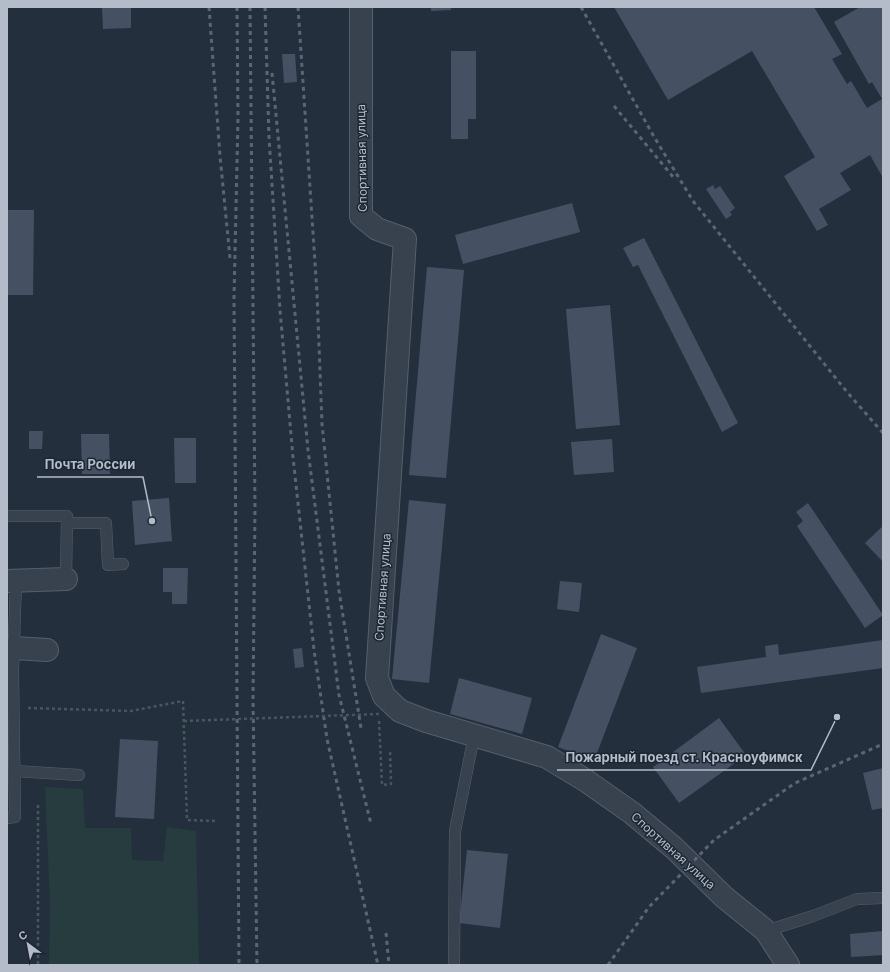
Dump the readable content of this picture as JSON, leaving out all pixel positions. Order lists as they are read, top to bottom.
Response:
{
  "streets": {
    "street": ["Спортивная улица"]
  },
  "places": ["Почта России", "Пожарный поезд ст. Красноуфимск"],
  "north": "top left"
}
